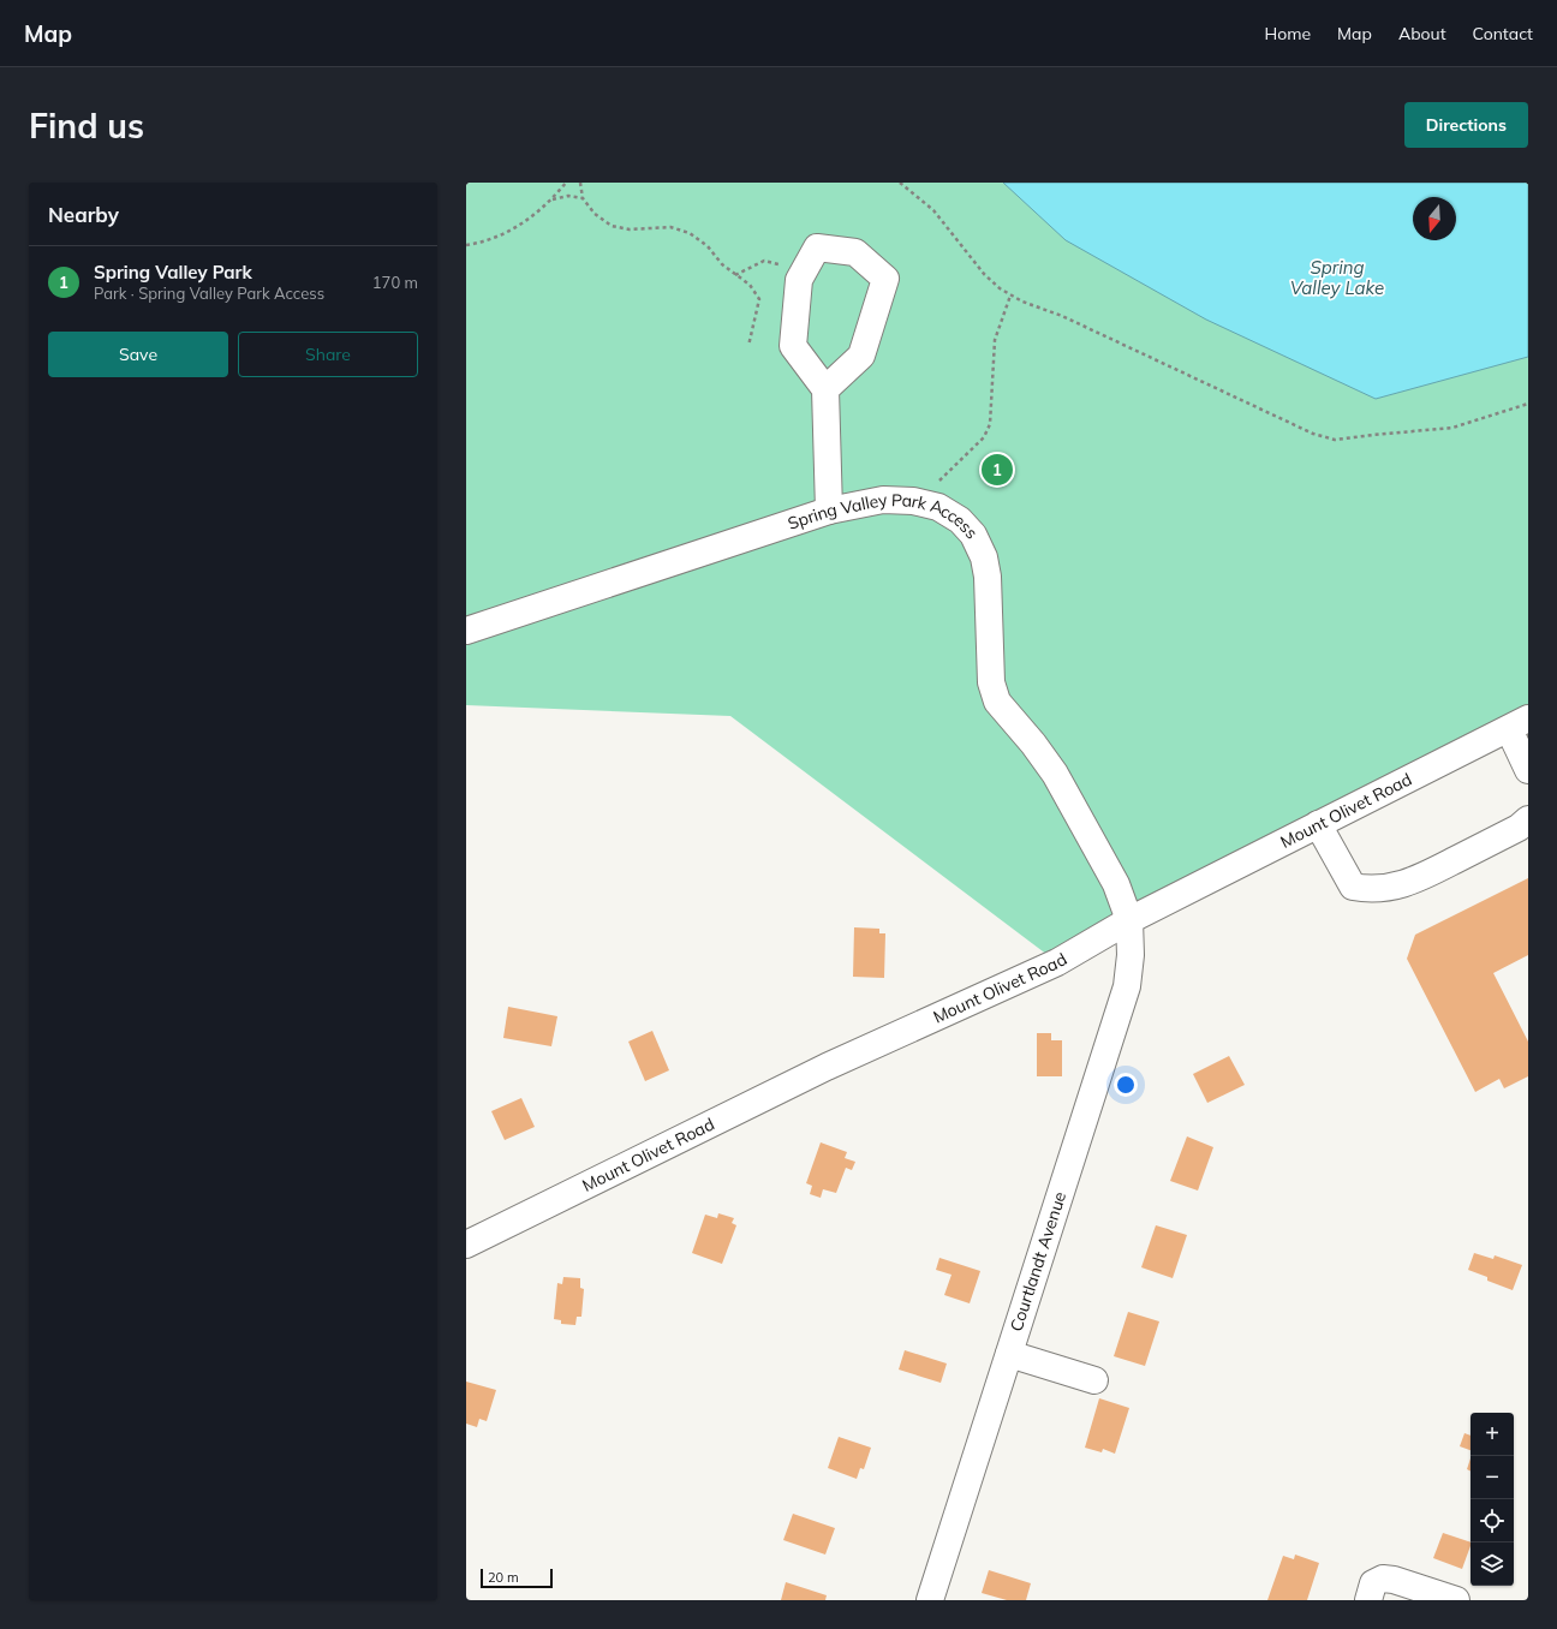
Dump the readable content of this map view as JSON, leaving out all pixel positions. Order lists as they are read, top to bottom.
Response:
{
  "streets": {
    "street": ["Spring Valley Park Access", "Mount Olivet Road", "Courtlandt Avenue"]
  },
  "crossings": [
    ["Spring Valley Park Access", "Mount Olivet Road"],
    ["Spring Valley Park Access", "Courtlandt Avenue"],
    ["Mount Olivet Road", "Courtlandt Avenue"]
  ],
  "water": ["Spring Valley Lake"],
  "scale_bar": "20 m",
  "north": "bottom",
  "page": {
    "header": "Map",
    "nav": [
      "Home",
      "Map",
      "About",
      "Contact"
    ],
    "buttons": [
      "Directions",
      ["Save", "Share"]
    ],
    "title": "Find us",
    "heading": "Nearby",
    "list": [
      {
        "mark": "1",
        "name": "Spring Valley Park",
        "note": "Park · Spring Valley Park Access",
        "value": "170 m"
      }
    ],
    "pins": "1",
    "map_buttons": ["+", "−"],
    "scale": "20 m"
  }
}
